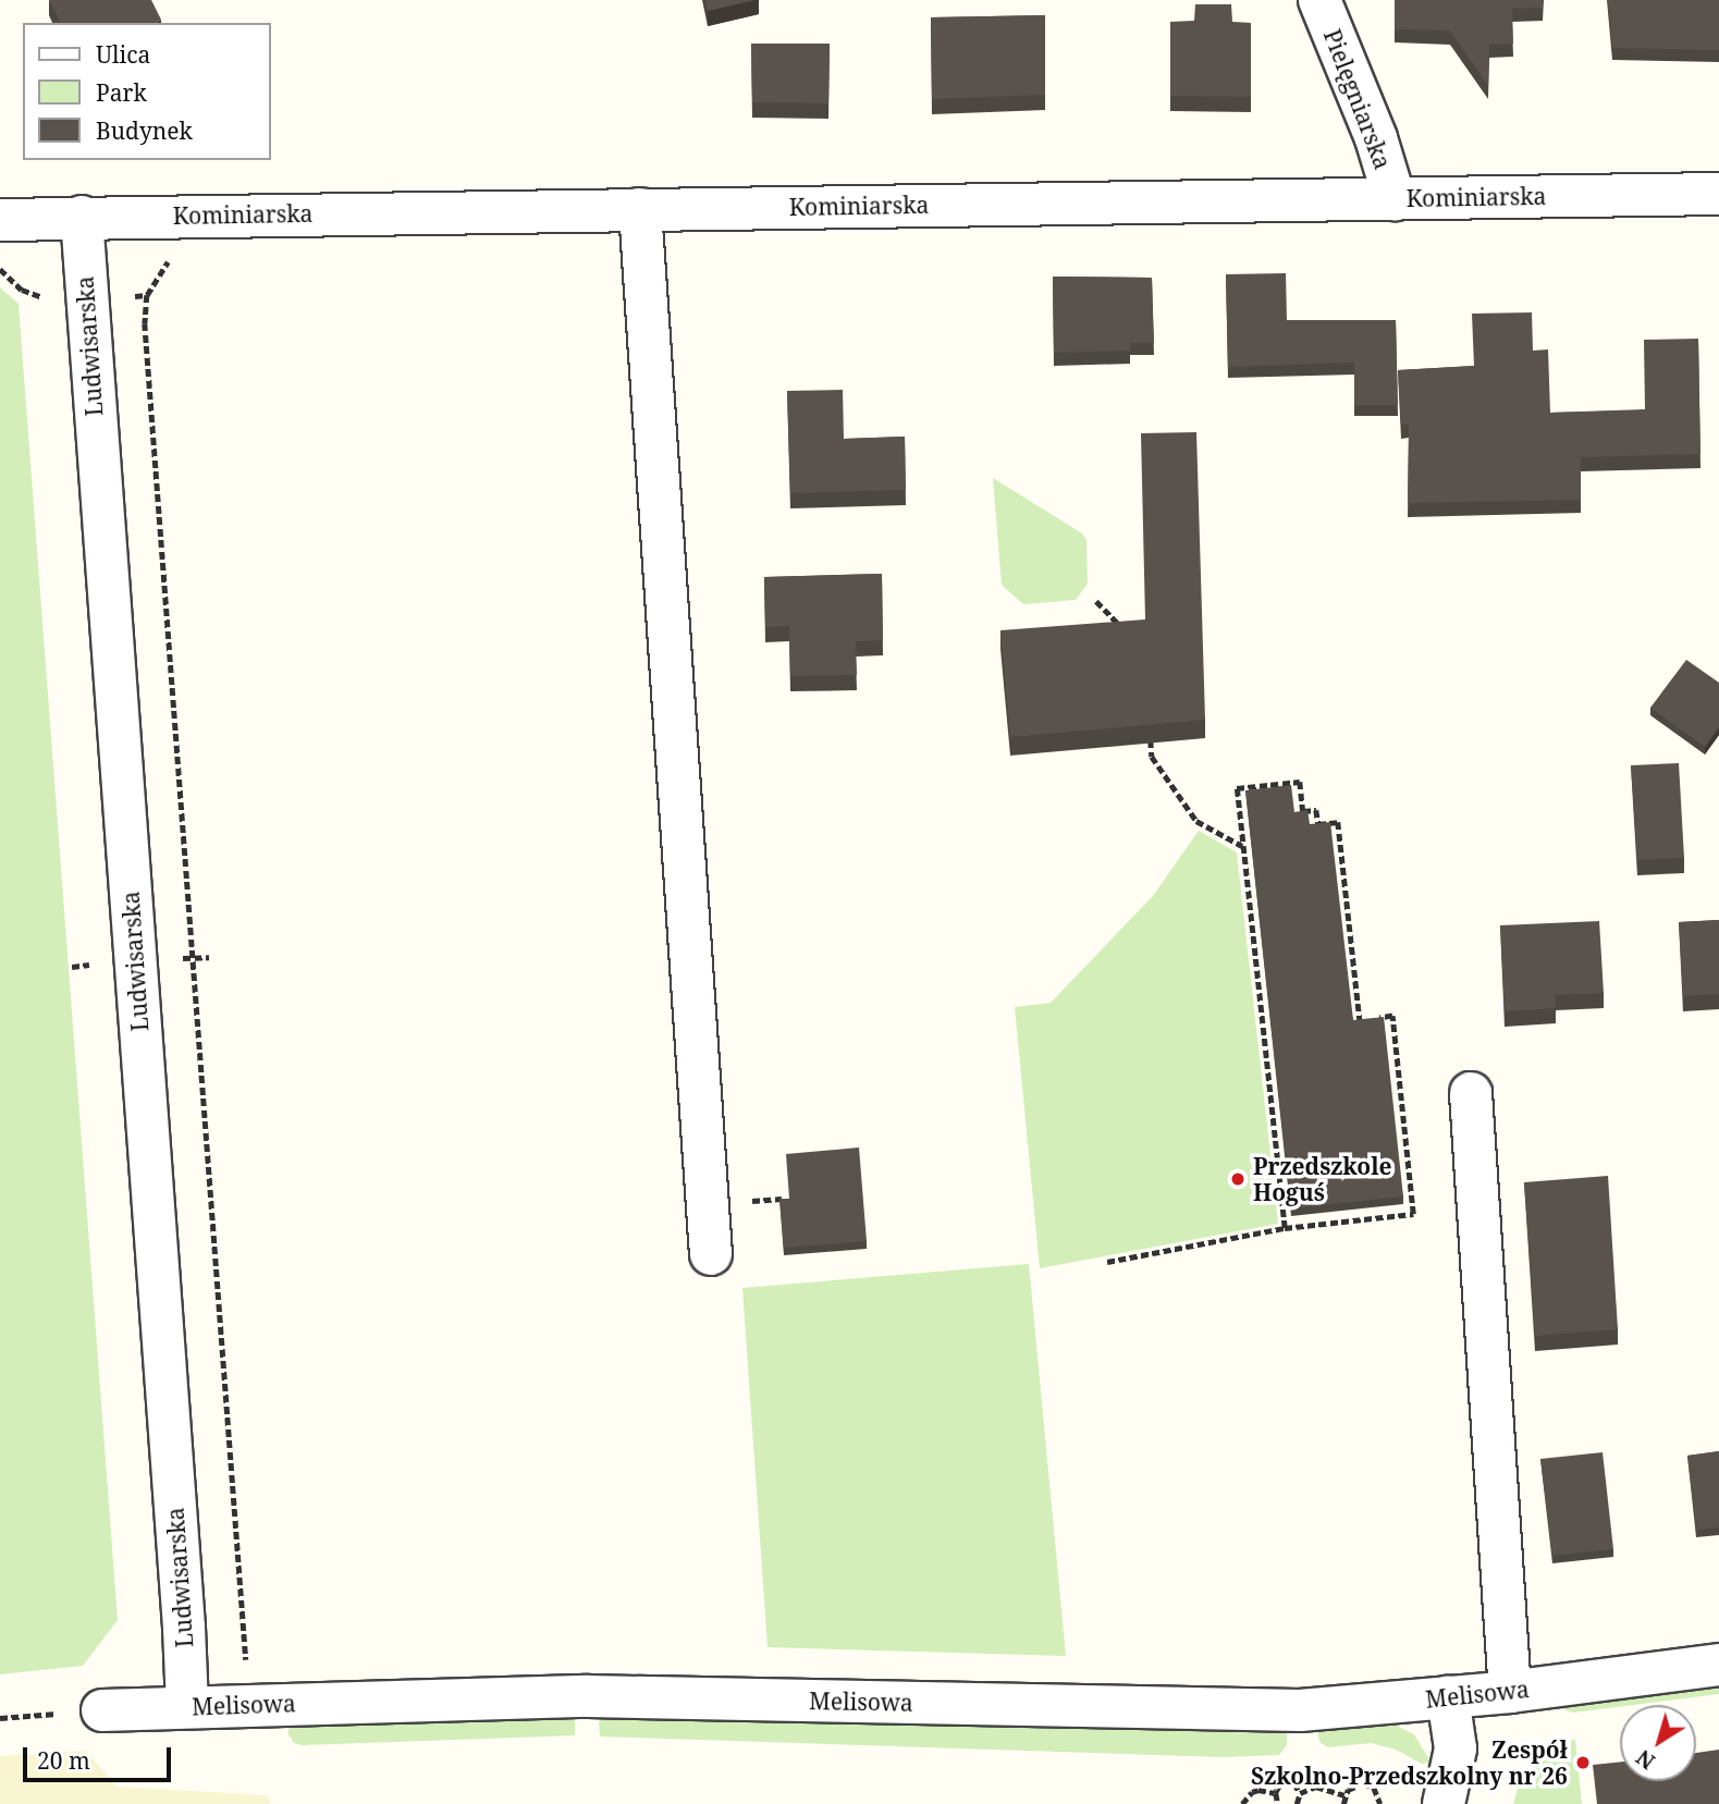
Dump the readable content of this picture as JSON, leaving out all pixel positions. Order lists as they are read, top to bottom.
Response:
{
  "streets": {
    "street": [
      "Pielęgniarska",
      "Kominiarska",
      "Ludwisarska",
      "Melisowa"
    ]
  },
  "crossings": [
    ["Pielęgniarska", "Kominiarska"],
    ["Kominiarska", "Ludwisarska"],
    ["Ludwisarska", "Melisowa"]
  ],
  "places": ["Przedszkole Hoguś", "Zespół Szkolno-Przedszkolny nr 26"],
  "legend": ["Ulica", "Park", "Budynek"],
  "scale_bar": "20 m",
  "north": "bottom left"
}
